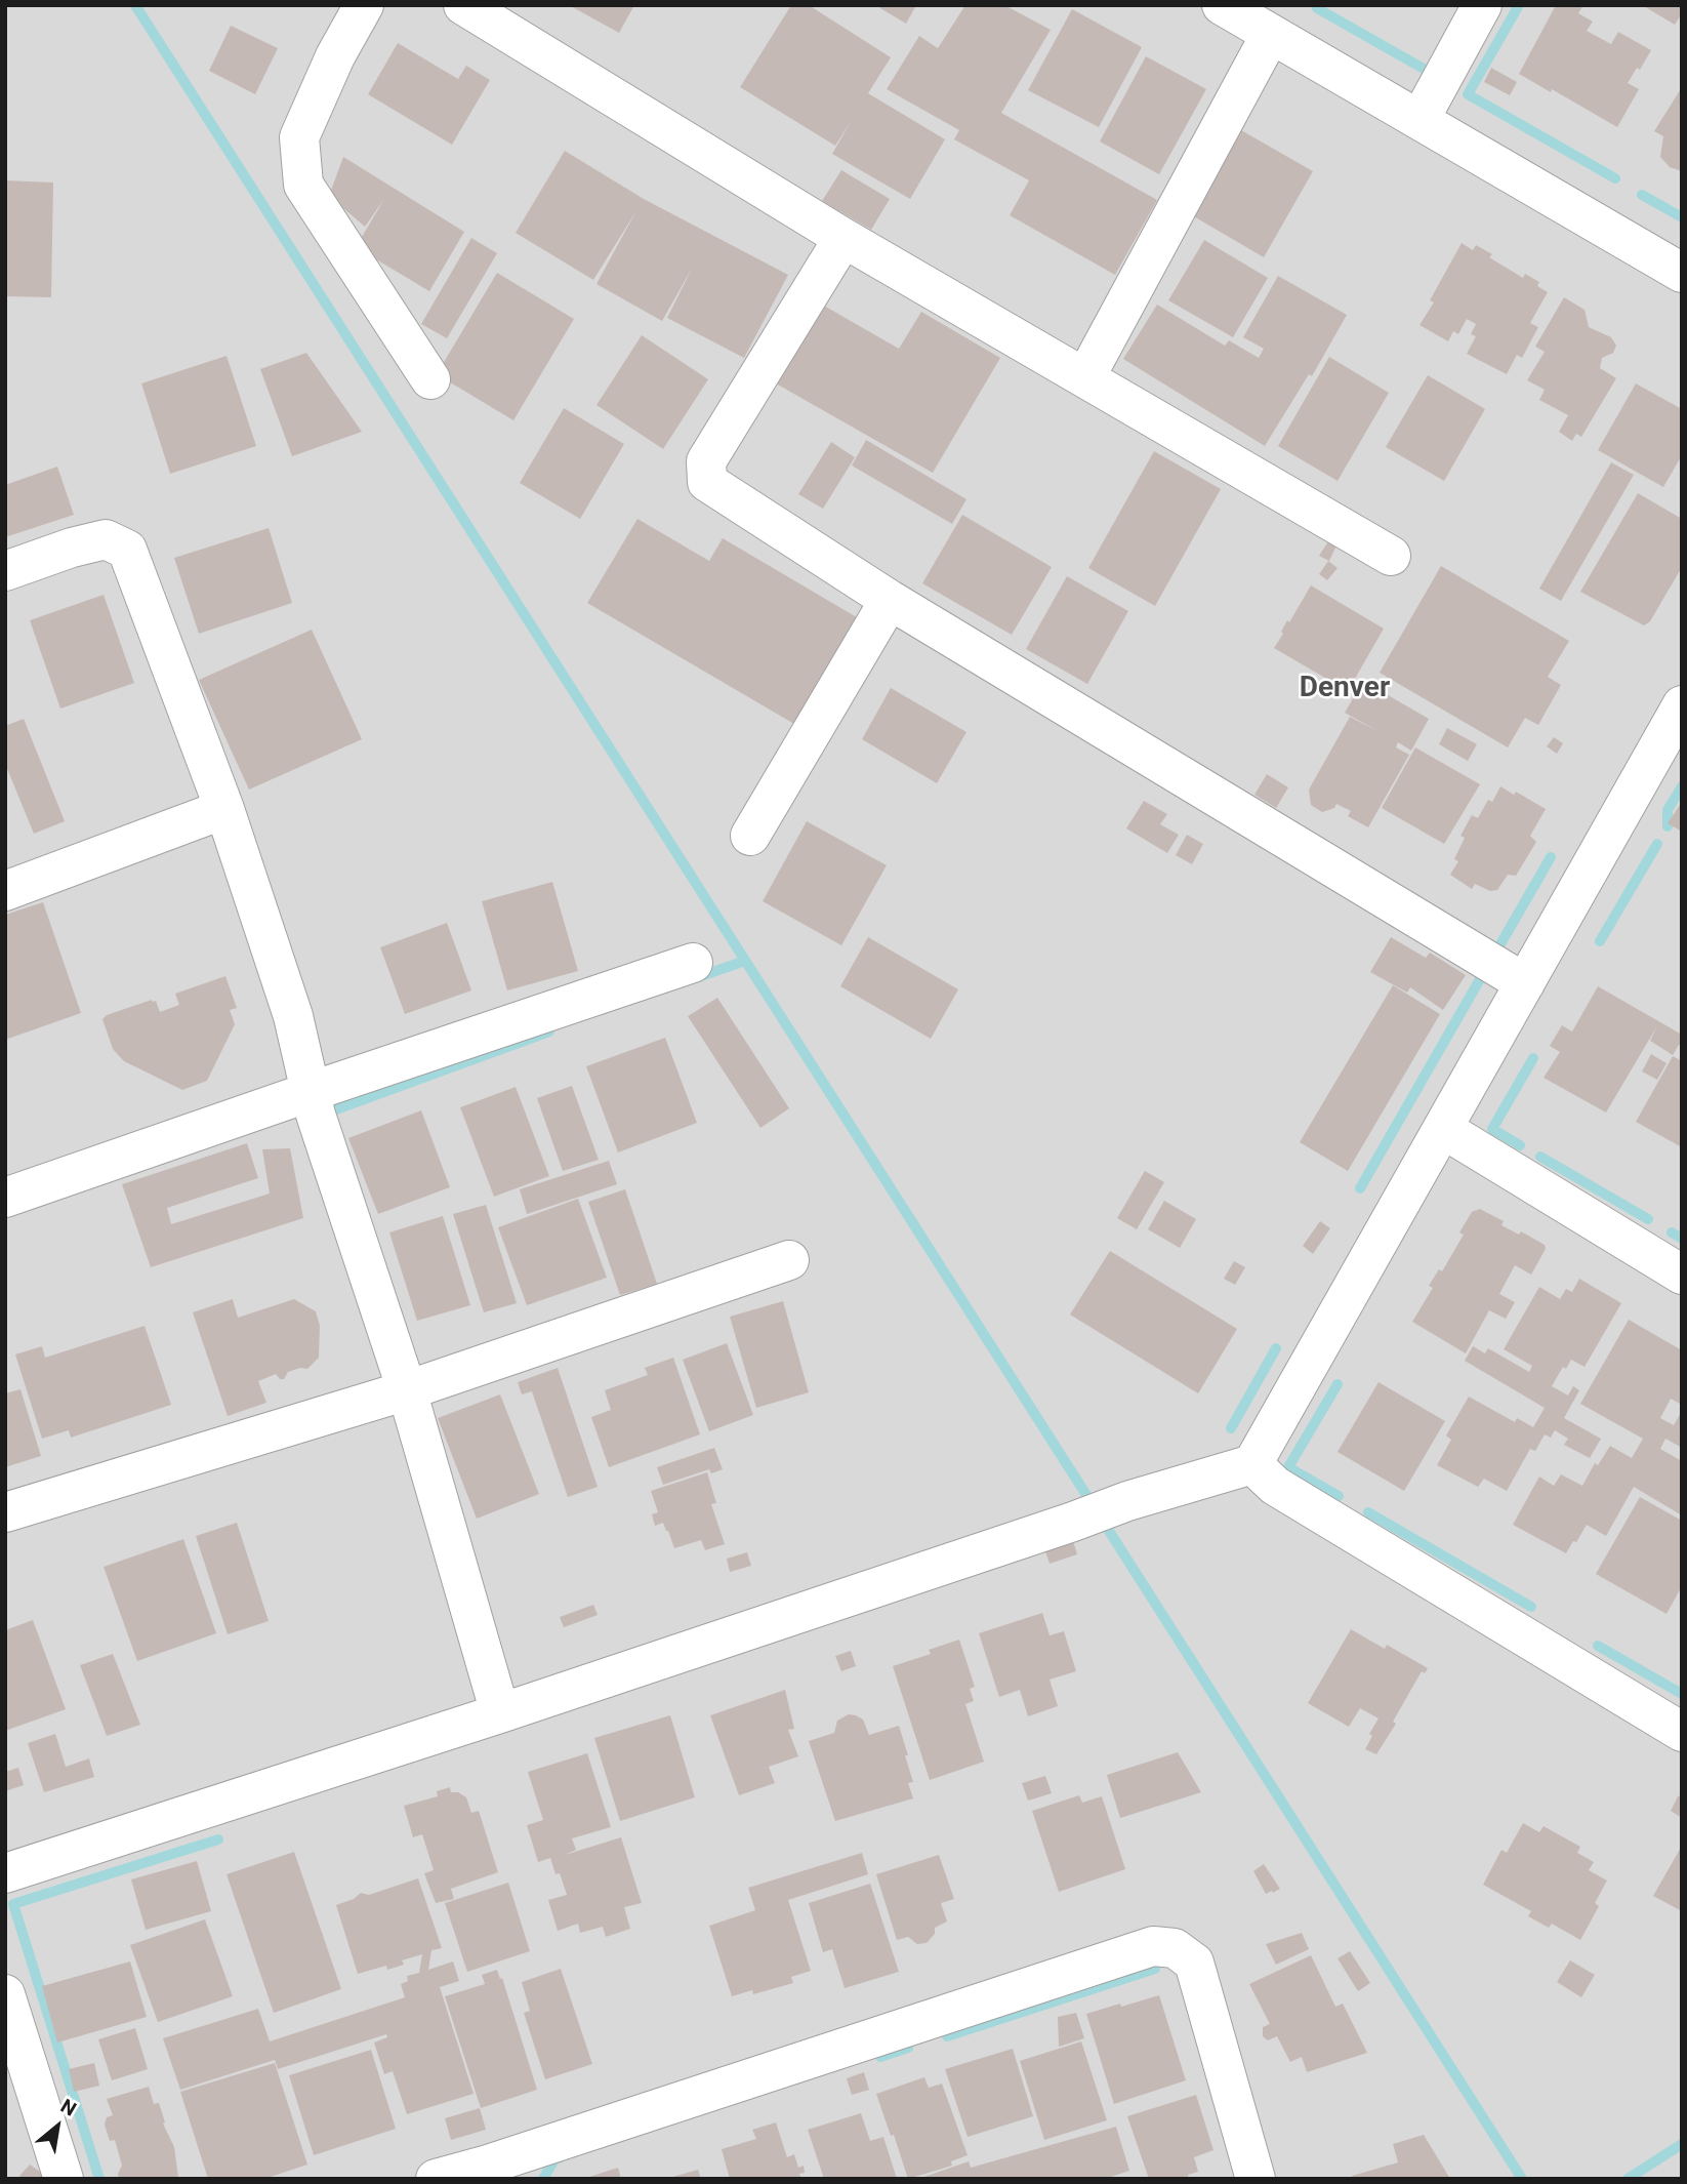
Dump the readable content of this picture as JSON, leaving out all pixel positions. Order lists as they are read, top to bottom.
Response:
{
  "districts": ["Denver"],
  "north": "top right"
}
